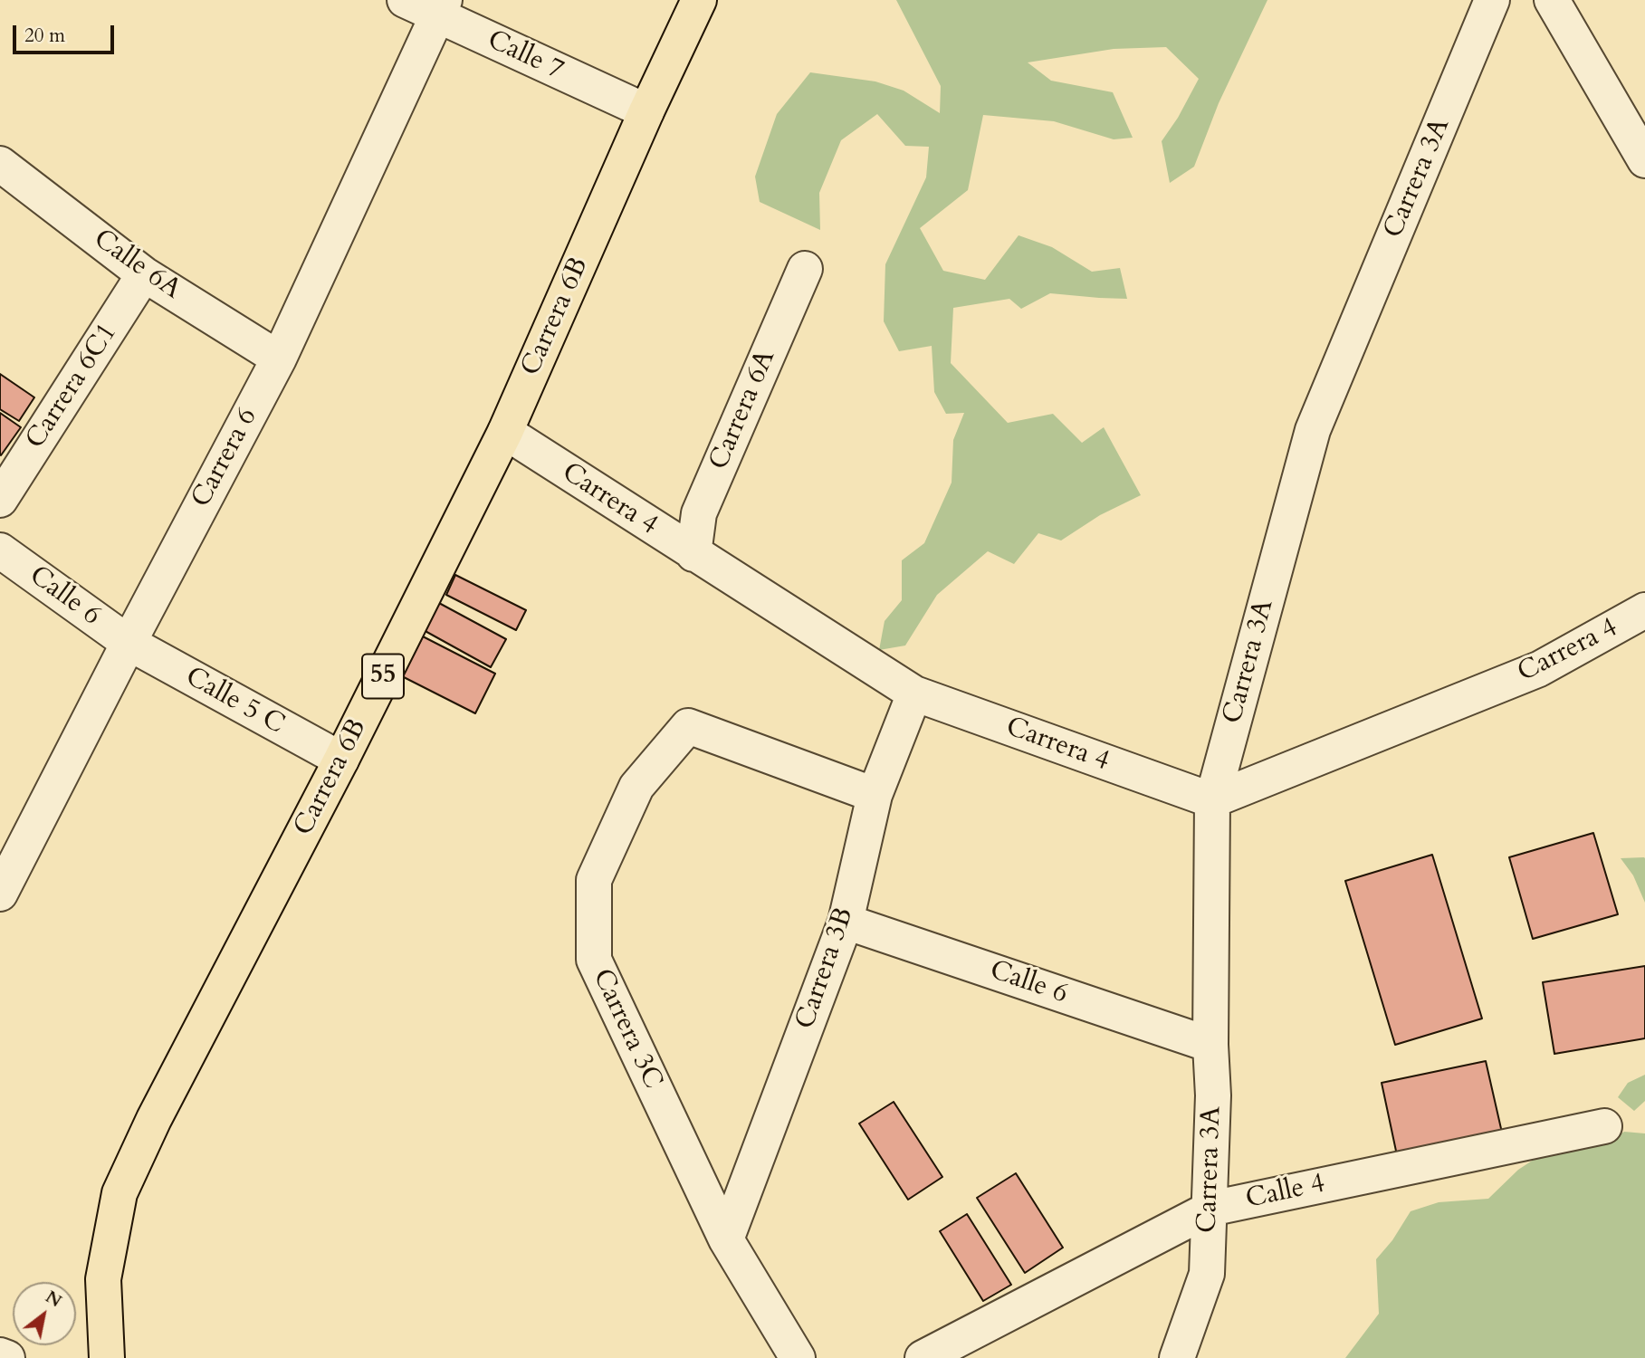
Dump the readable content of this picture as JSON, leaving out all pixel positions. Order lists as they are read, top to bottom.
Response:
{
  "streets": {
    "highway": ["Carrera 6B", "55"],
    "street": [
      "Calle 7",
      "Carrera 3A",
      "Calle 6A",
      "Carrera 6C1",
      "Carrera 6A",
      "Carrera 6",
      "Carrera 4",
      "Calle 6",
      "Calle 5 C",
      "Carrera 3B",
      "Carrera 3C",
      "Calle 4"
    ]
  },
  "crossings": [
    ["Calle 7", "Carrera 6B"],
    ["Calle 7", "Carrera 6"],
    ["Carrera 3A", "Carrera 4"],
    ["Carrera 3A", "Calle 6"],
    ["Carrera 3A", "Calle 4"],
    ["Calle 6A", "Carrera 6C1"],
    ["Calle 6A", "Carrera 6"],
    ["Carrera 6B", "Carrera 4"],
    ["Carrera 6B", "Calle 5 C"],
    ["Carrera 6A", "Carrera 4"],
    ["Carrera 6", "Calle 6"],
    ["Carrera 6", "Calle 5 C"],
    ["Carrera 4", "Carrera 3B"],
    ["Calle 6", "Calle 5 C"],
    ["Calle 6", "Carrera 3B"],
    ["Carrera 3B", "Carrera 3C"]
  ],
  "scale_bar": "20 m",
  "north": "top right"
}
